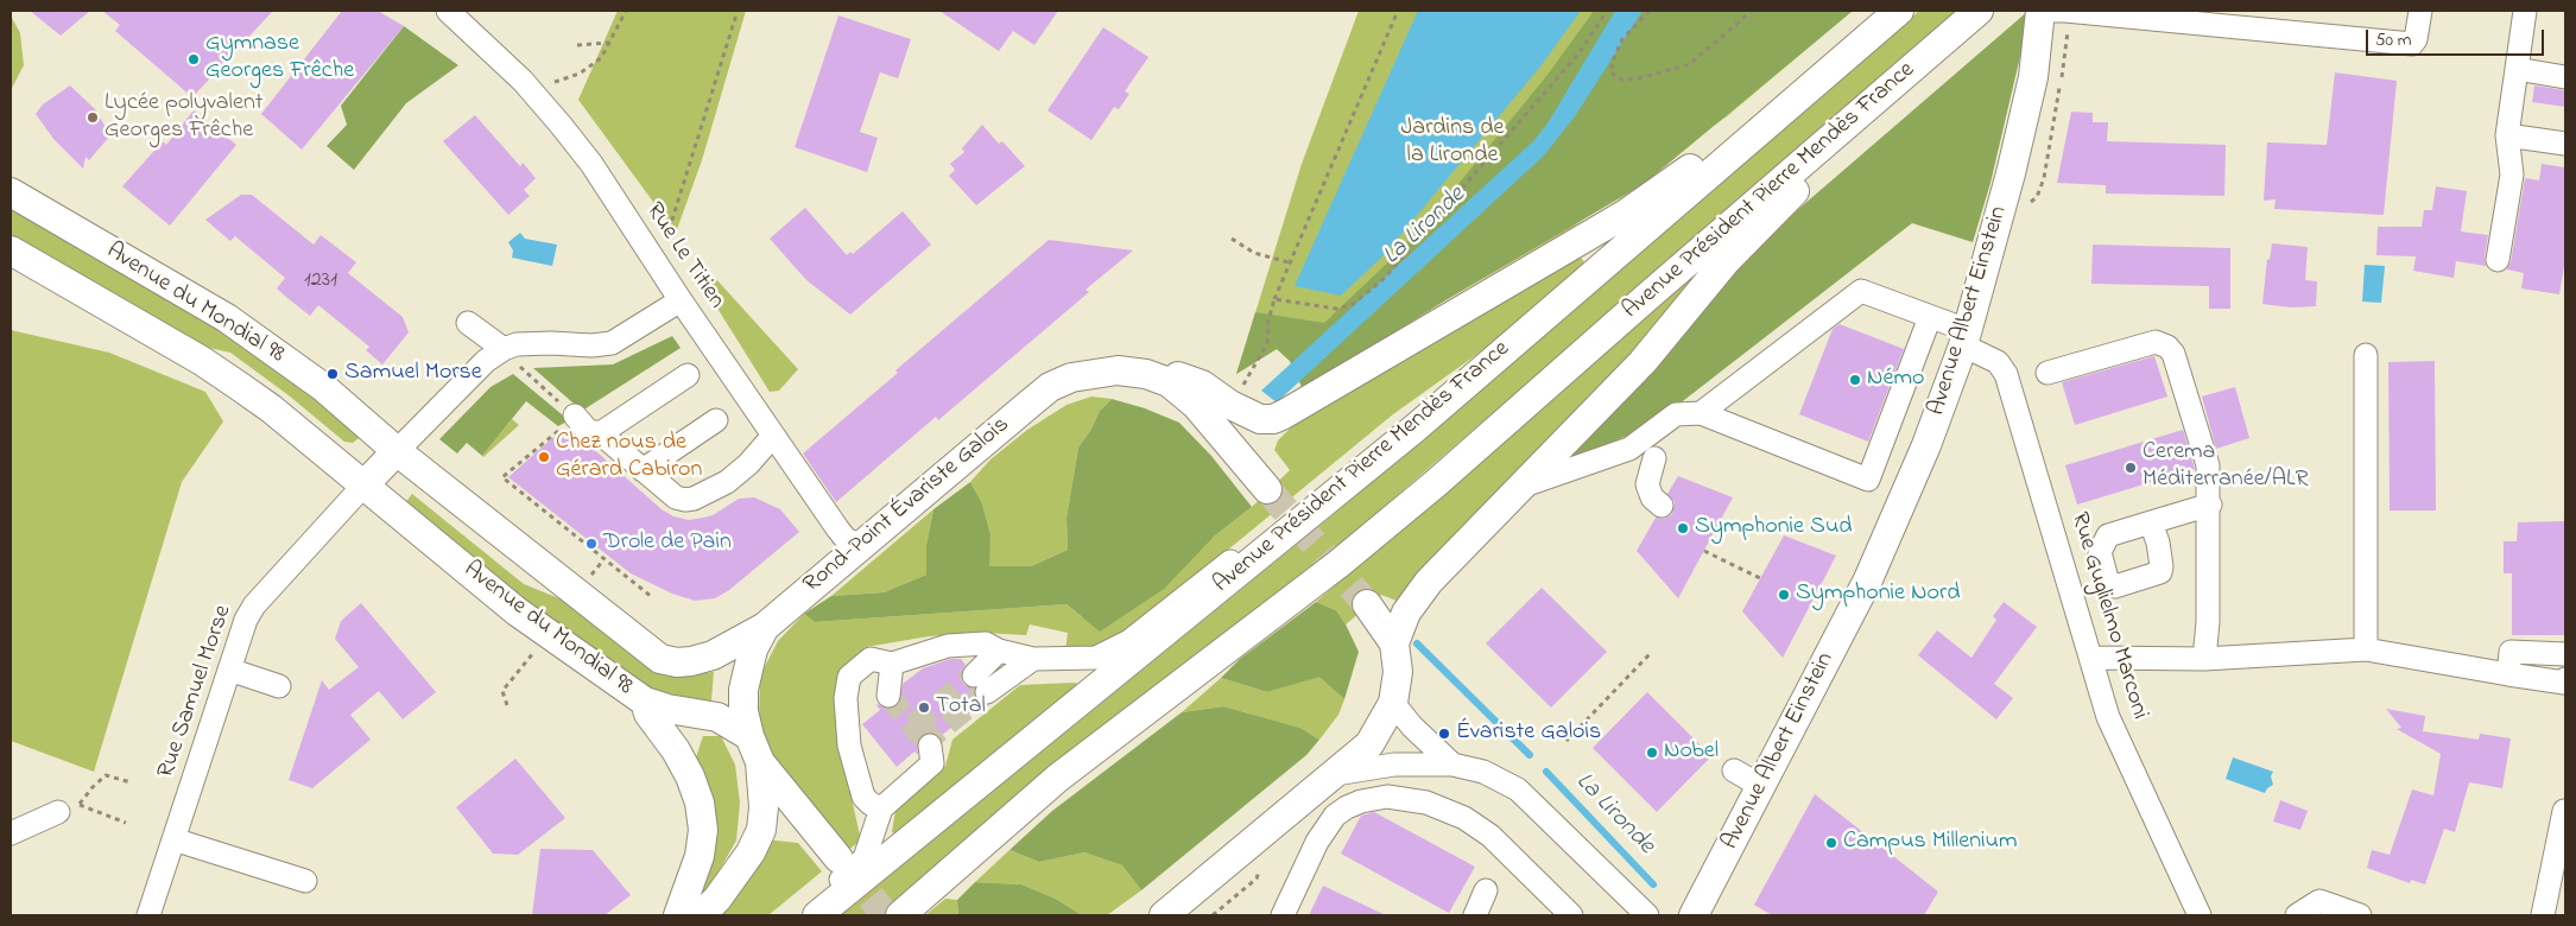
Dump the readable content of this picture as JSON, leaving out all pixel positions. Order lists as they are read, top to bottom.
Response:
{
  "streets": {
    "main road": [
      "Avenue Président Pierre Mendès France",
      "Avenue du Mondial 98",
      "Avenue Albert Einstein",
      "Rond-Point Évariste Galois"
    ],
    "street": ["Rue Le Titien", "Rue Guglielmo Marconi", "Rue Samuel Morse"]
  },
  "crossings": [
    ["Rue Le Titien", "Rond-Point Évariste Galois"],
    ["Avenue du Mondial 98", "Rond-Point Évariste Galois"],
    ["Avenue du Mondial 98", "Rue Samuel Morse"],
    ["Avenue Albert Einstein", "Rue Guglielmo Marconi"]
  ],
  "water": ["La Lironde"],
  "parks": ["Jardins de la Lironde"],
  "places": [
    "Gymnase Georges Frêche",
    "Lycée polyvalent Georges Frêche",
    "Samuel Morse",
    "Némo",
    "Chez nous de Gérard Cabiron",
    "Cerema Méditerranée/ALR",
    "Symphonie Sud",
    "Drole de Pain",
    "Symphonie Nord",
    "Total",
    "Évariste Galois",
    "Nobel",
    "Campus Millenium"
  ],
  "house_numbers": ["1231"],
  "scale_bar": "50 m"
}
